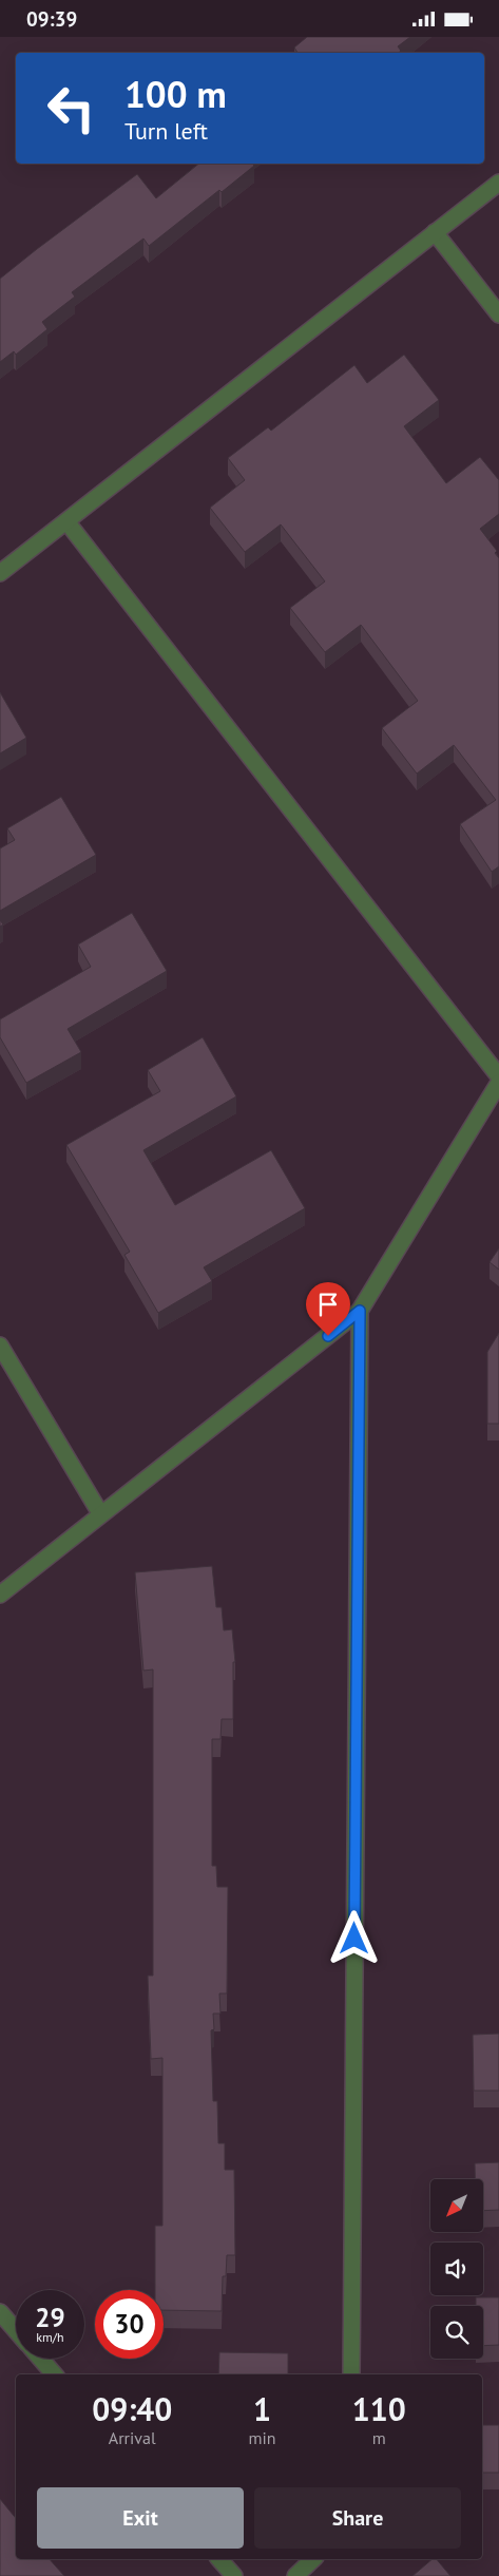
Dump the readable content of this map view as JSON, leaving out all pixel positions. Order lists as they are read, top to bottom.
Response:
{
  "north": "bottom left",
  "page": {
    "status": "09:39",
    "turn": ["100 m", "Turn left"],
    "speed": "29 km/h",
    "limit": "30",
    "eta": [
      "09:40",
      "Arrival",
      "1",
      "min",
      "110",
      "m"
    ],
    "buttons": ["Exit", "Share"]
  }
}
